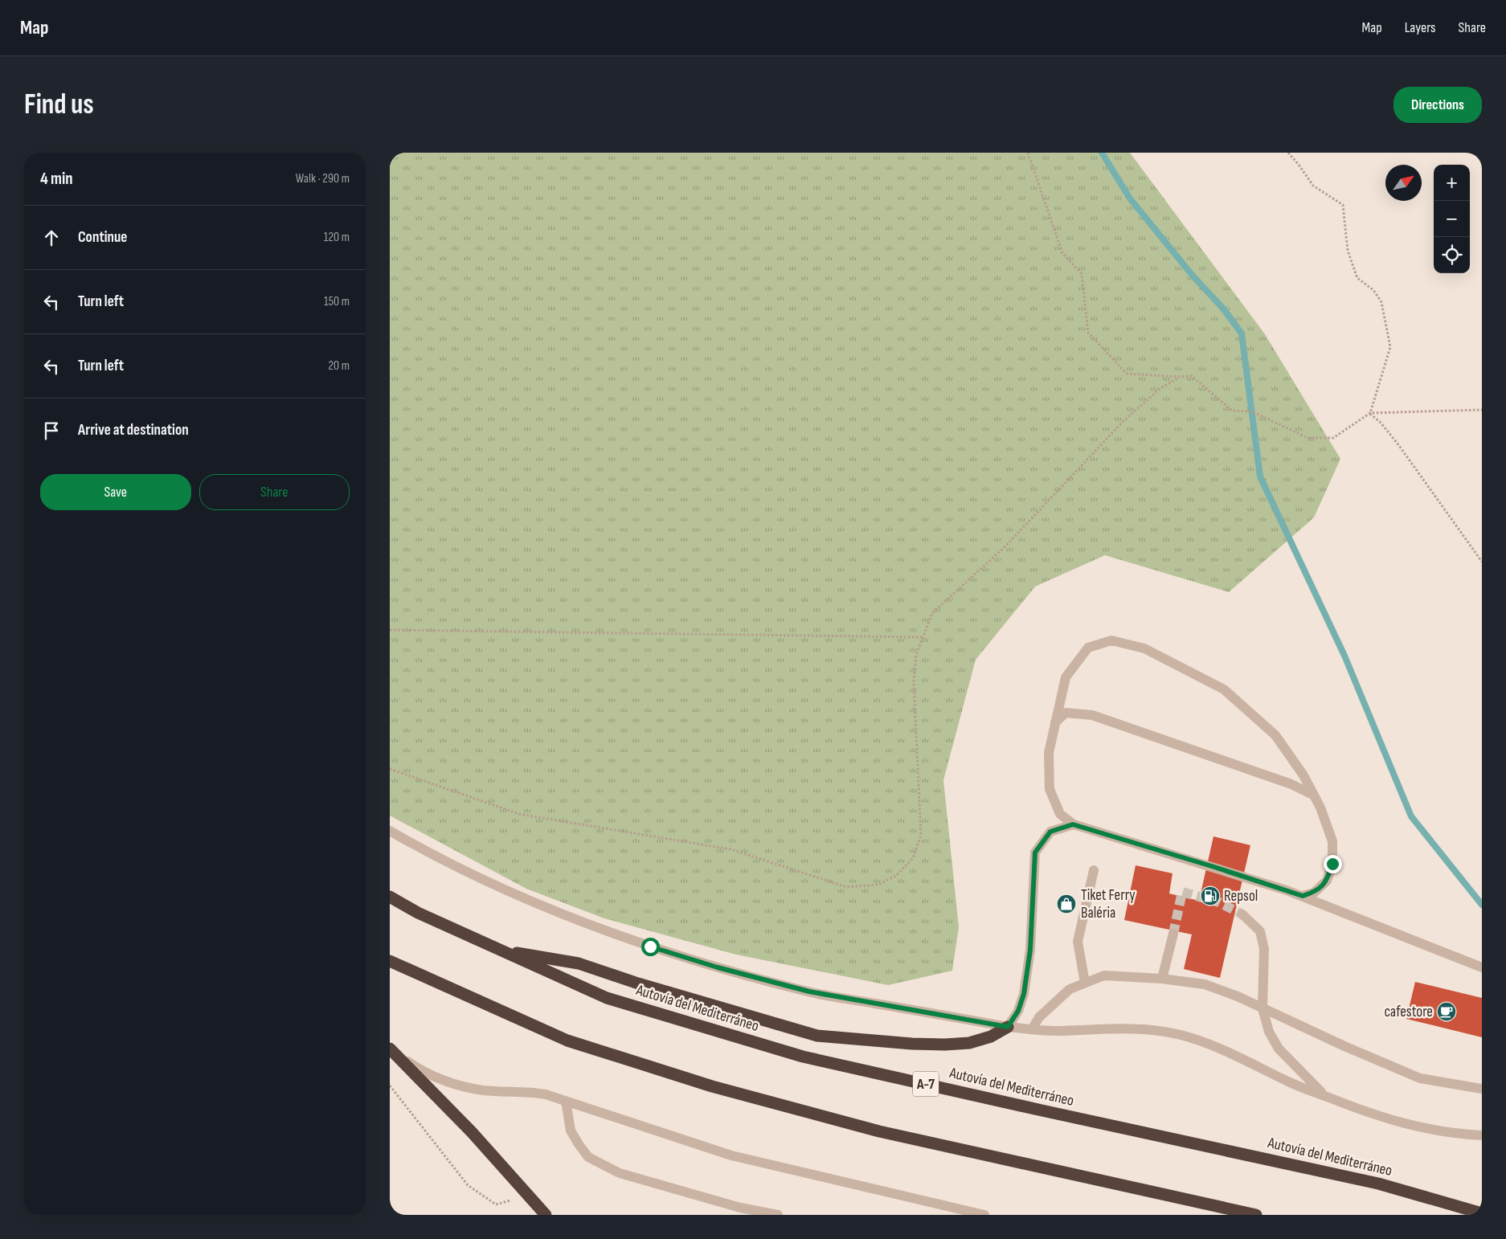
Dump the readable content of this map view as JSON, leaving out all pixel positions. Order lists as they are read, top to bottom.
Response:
{
  "streets": {
    "highway": ["Autovía del Mediterráneo", "A-7"]
  },
  "places": {
    "fuel station": ["Repsol"],
    "shop": ["Tiket Ferry Baléria"],
    "cafe": ["cafestore"]
  },
  "north": "top right",
  "page": {
    "header": "Map",
    "nav": ["Map", "Layers", "Share"],
    "buttons": [
      "Directions",
      ["Save", "Share"]
    ],
    "title": "Find us",
    "heading": ["4 min", "Walk · 290 m"],
    "map_buttons": ["+", "−"],
    "list": [
      ["Continue", "120 m"],
      ["Turn left", "150 m"],
      ["Turn left", "20 m"],
      "Arrive at destination"
    ]
  }
}
